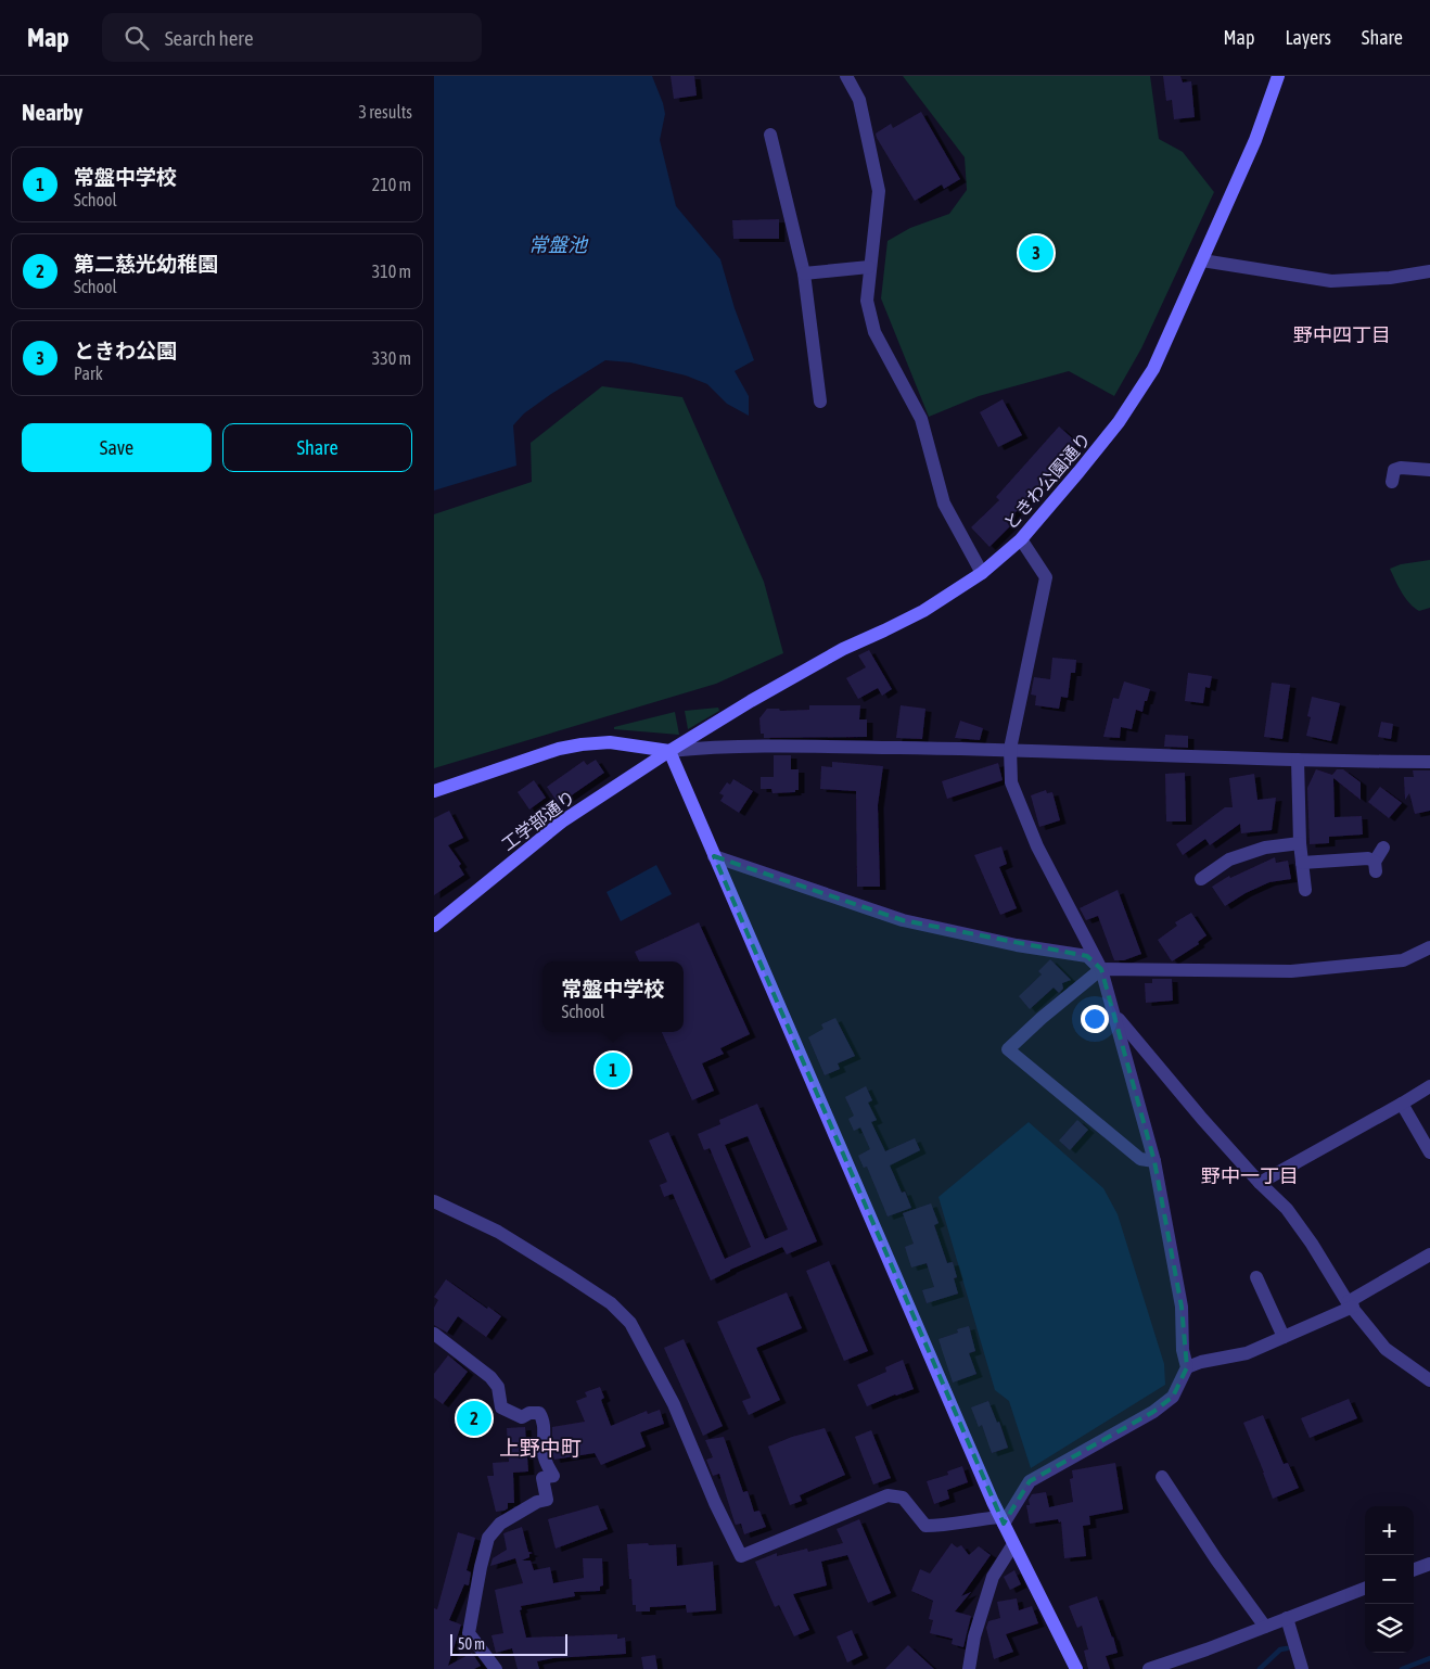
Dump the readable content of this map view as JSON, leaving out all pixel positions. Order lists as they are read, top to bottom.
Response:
{
  "streets": {
    "street": ["ときわ公園通り", "工学部通り"]
  },
  "crossings": [
    ["ときわ公園通り", "工学部通り"]
  ],
  "districts": ["野中四丁目", "野中一丁目", "上野中町"],
  "water": ["常盤池"],
  "scale_bar": "50 m",
  "page": {
    "header": "Map",
    "search": "Search here",
    "nav": ["Map", "Layers", "Share"],
    "heading": ["Nearby", "3 results"],
    "list": [
      {
        "mark": "1",
        "name": "常盤中学校",
        "note": "School",
        "value": "210 m"
      },
      {
        "mark": "2",
        "name": "第二慈光幼稚園",
        "note": "School",
        "value": "310 m"
      },
      {
        "mark": "3",
        "name": "ときわ公園",
        "note": "Park",
        "value": "330 m"
      }
    ],
    "pins": ["3", "1", "2"],
    "buttons": ["Save", "Share"],
    "popup": ["常盤中学校", "School"],
    "map_buttons": ["+", "−"],
    "scale": "50 m"
  }
}
